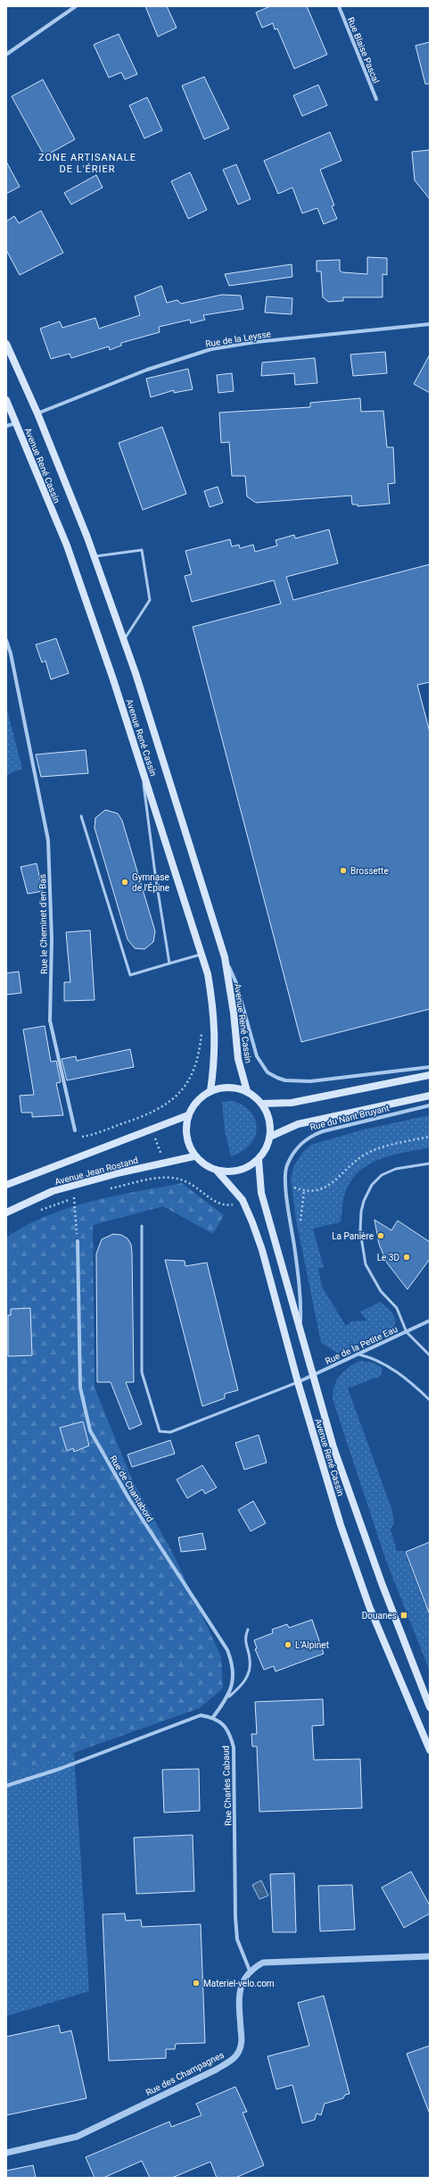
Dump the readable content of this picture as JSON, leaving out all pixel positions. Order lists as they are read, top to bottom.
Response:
{
  "streets": {
    "main road": ["Avenue René Cassin", "Rue du Nant Bruyant", "Avenue Jean Rostand"],
    "street": [
      "Rue Blaise Pascal",
      "Rue de la Leysse",
      "Rue le Cheminet d'en Bas",
      "Rue de la Petite Eau",
      "Rue de Chantabord",
      "Rue Charles Cabaud",
      "Rue des Champagnes"
    ]
  },
  "crossings": [
    ["Rue de la Leysse", "Avenue René Cassin"],
    ["Avenue René Cassin", "Rue du Nant Bruyant"],
    ["Avenue René Cassin", "Avenue Jean Rostand"],
    ["Avenue René Cassin", "Rue de la Petite Eau"],
    ["Rue du Nant Bruyant", "Avenue Jean Rostand"],
    ["Rue de Chantabord", "Rue Charles Cabaud"],
    ["Rue Charles Cabaud", "Rue des Champagnes"]
  ],
  "districts": ["ZONE ARTISANALE DE L'ÉRIER"],
  "places": {
    "other": [
      "Brossette",
      "Gymnase de l'Épine",
      "La Panière",
      "Le 3D",
      "L’Alpinet",
      "Materiel-velo.com"
    ],
    "transit": ["Douanes"]
  }
}
